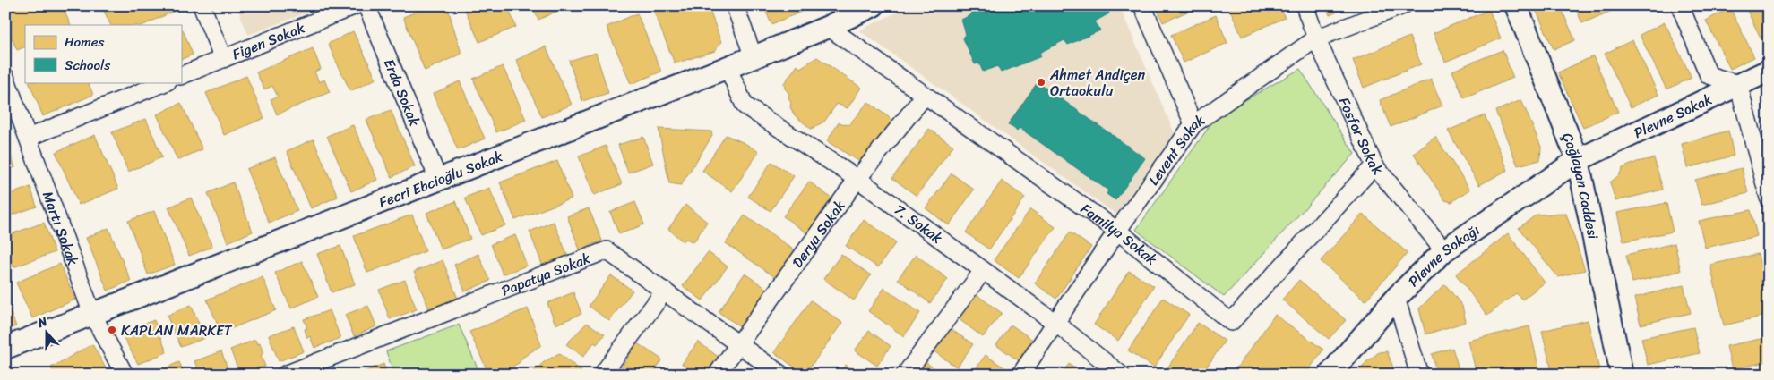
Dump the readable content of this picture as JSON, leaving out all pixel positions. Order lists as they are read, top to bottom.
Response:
{
  "streets": {
    "street": [
      "Figen Sokak",
      "Erda Sokak",
      "Plevne Sokak",
      "Fosfor Sokak",
      "Levent Sokak",
      "Fecri Ebcioğlu Sokak",
      "Çağlayan Caddesi",
      "7. Sokak",
      "Martı Sokak",
      "Derya Sokak",
      "Familya Sokak",
      "Plevne Sokağı",
      "Papatya Sokak"
    ]
  },
  "crossings": [
    ["Erda Sokak", "Fecri Ebcioğlu Sokak"],
    ["Plevne Sokak", "Çağlayan Caddesi"],
    ["Plevne Sokak", "Plevne Sokağı"],
    ["Fosfor Sokak", "Levent Sokak"],
    ["Fosfor Sokak", "Familya Sokak"],
    ["Fosfor Sokak", "Plevne Sokağı"],
    ["Levent Sokak", "7. Sokak"],
    ["Levent Sokak", "Familya Sokak"],
    ["Fecri Ebcioğlu Sokak", "7. Sokak"],
    ["Fecri Ebcioğlu Sokak", "Martı Sokak"],
    ["Fecri Ebcioğlu Sokak", "Familya Sokak"],
    ["Çağlayan Caddesi", "Plevne Sokağı"],
    ["7. Sokak", "Derya Sokak"],
    ["Derya Sokak", "Familya Sokak"],
    ["Derya Sokak", "Papatya Sokak"]
  ],
  "places": ["Ahmet Andiçen Ortaokulu", "KAPLAN MARKET"],
  "legend": ["Homes", "Schools"],
  "north": "top"
}
